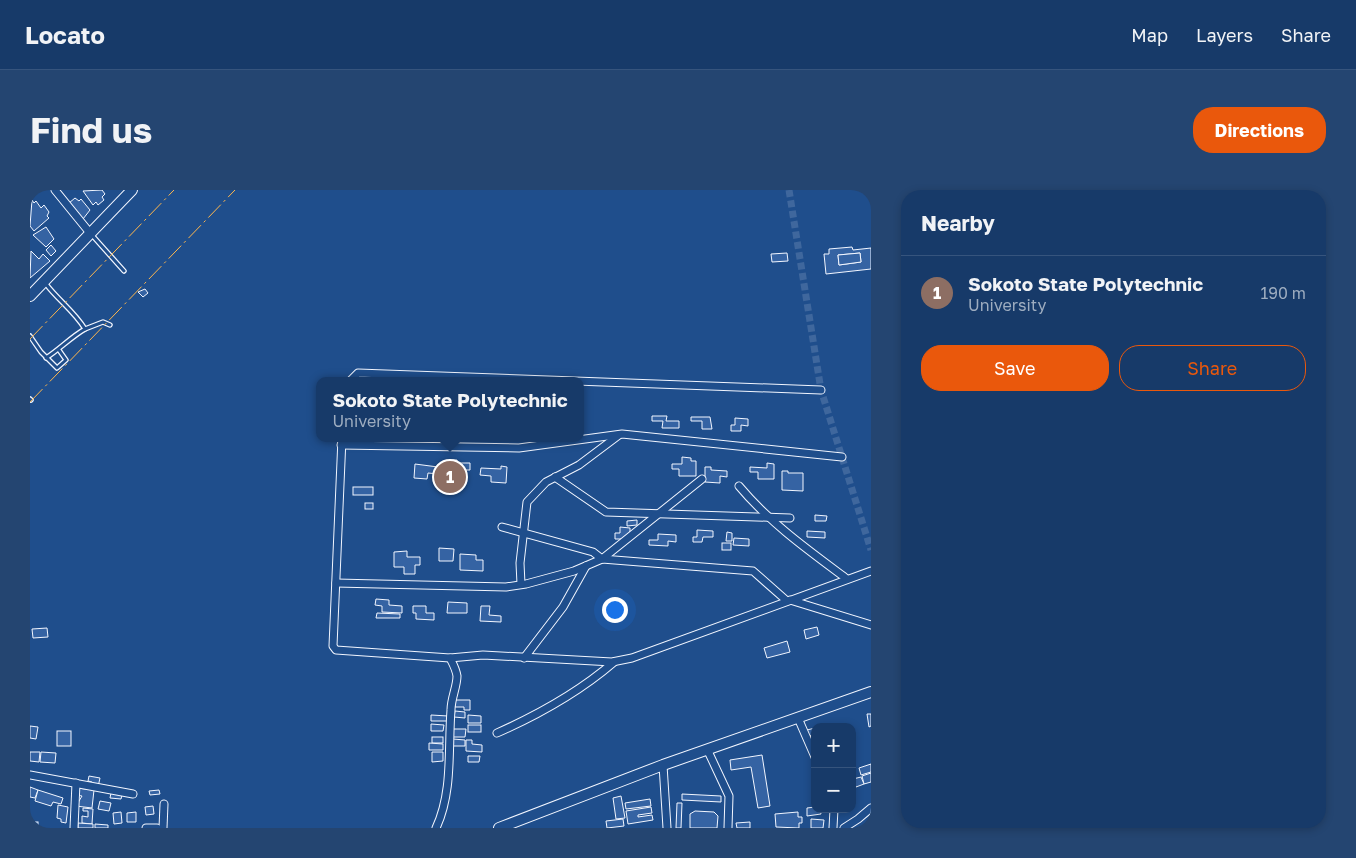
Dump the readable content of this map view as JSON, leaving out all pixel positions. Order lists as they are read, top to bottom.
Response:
{
  "page": {
    "header": "Locato",
    "nav": ["Map", "Layers", "Share"],
    "buttons": [
      "Directions",
      ["Save", "Share"]
    ],
    "title": "Find us",
    "heading": "Nearby",
    "list": [
      {
        "mark": "1",
        "name": "Sokoto State Polytechnic",
        "note": "University",
        "value": "190 m"
      }
    ],
    "popup": ["Sokoto State Polytechnic", "University"],
    "pins": "1",
    "map_buttons": ["+", "−"]
  }
}
